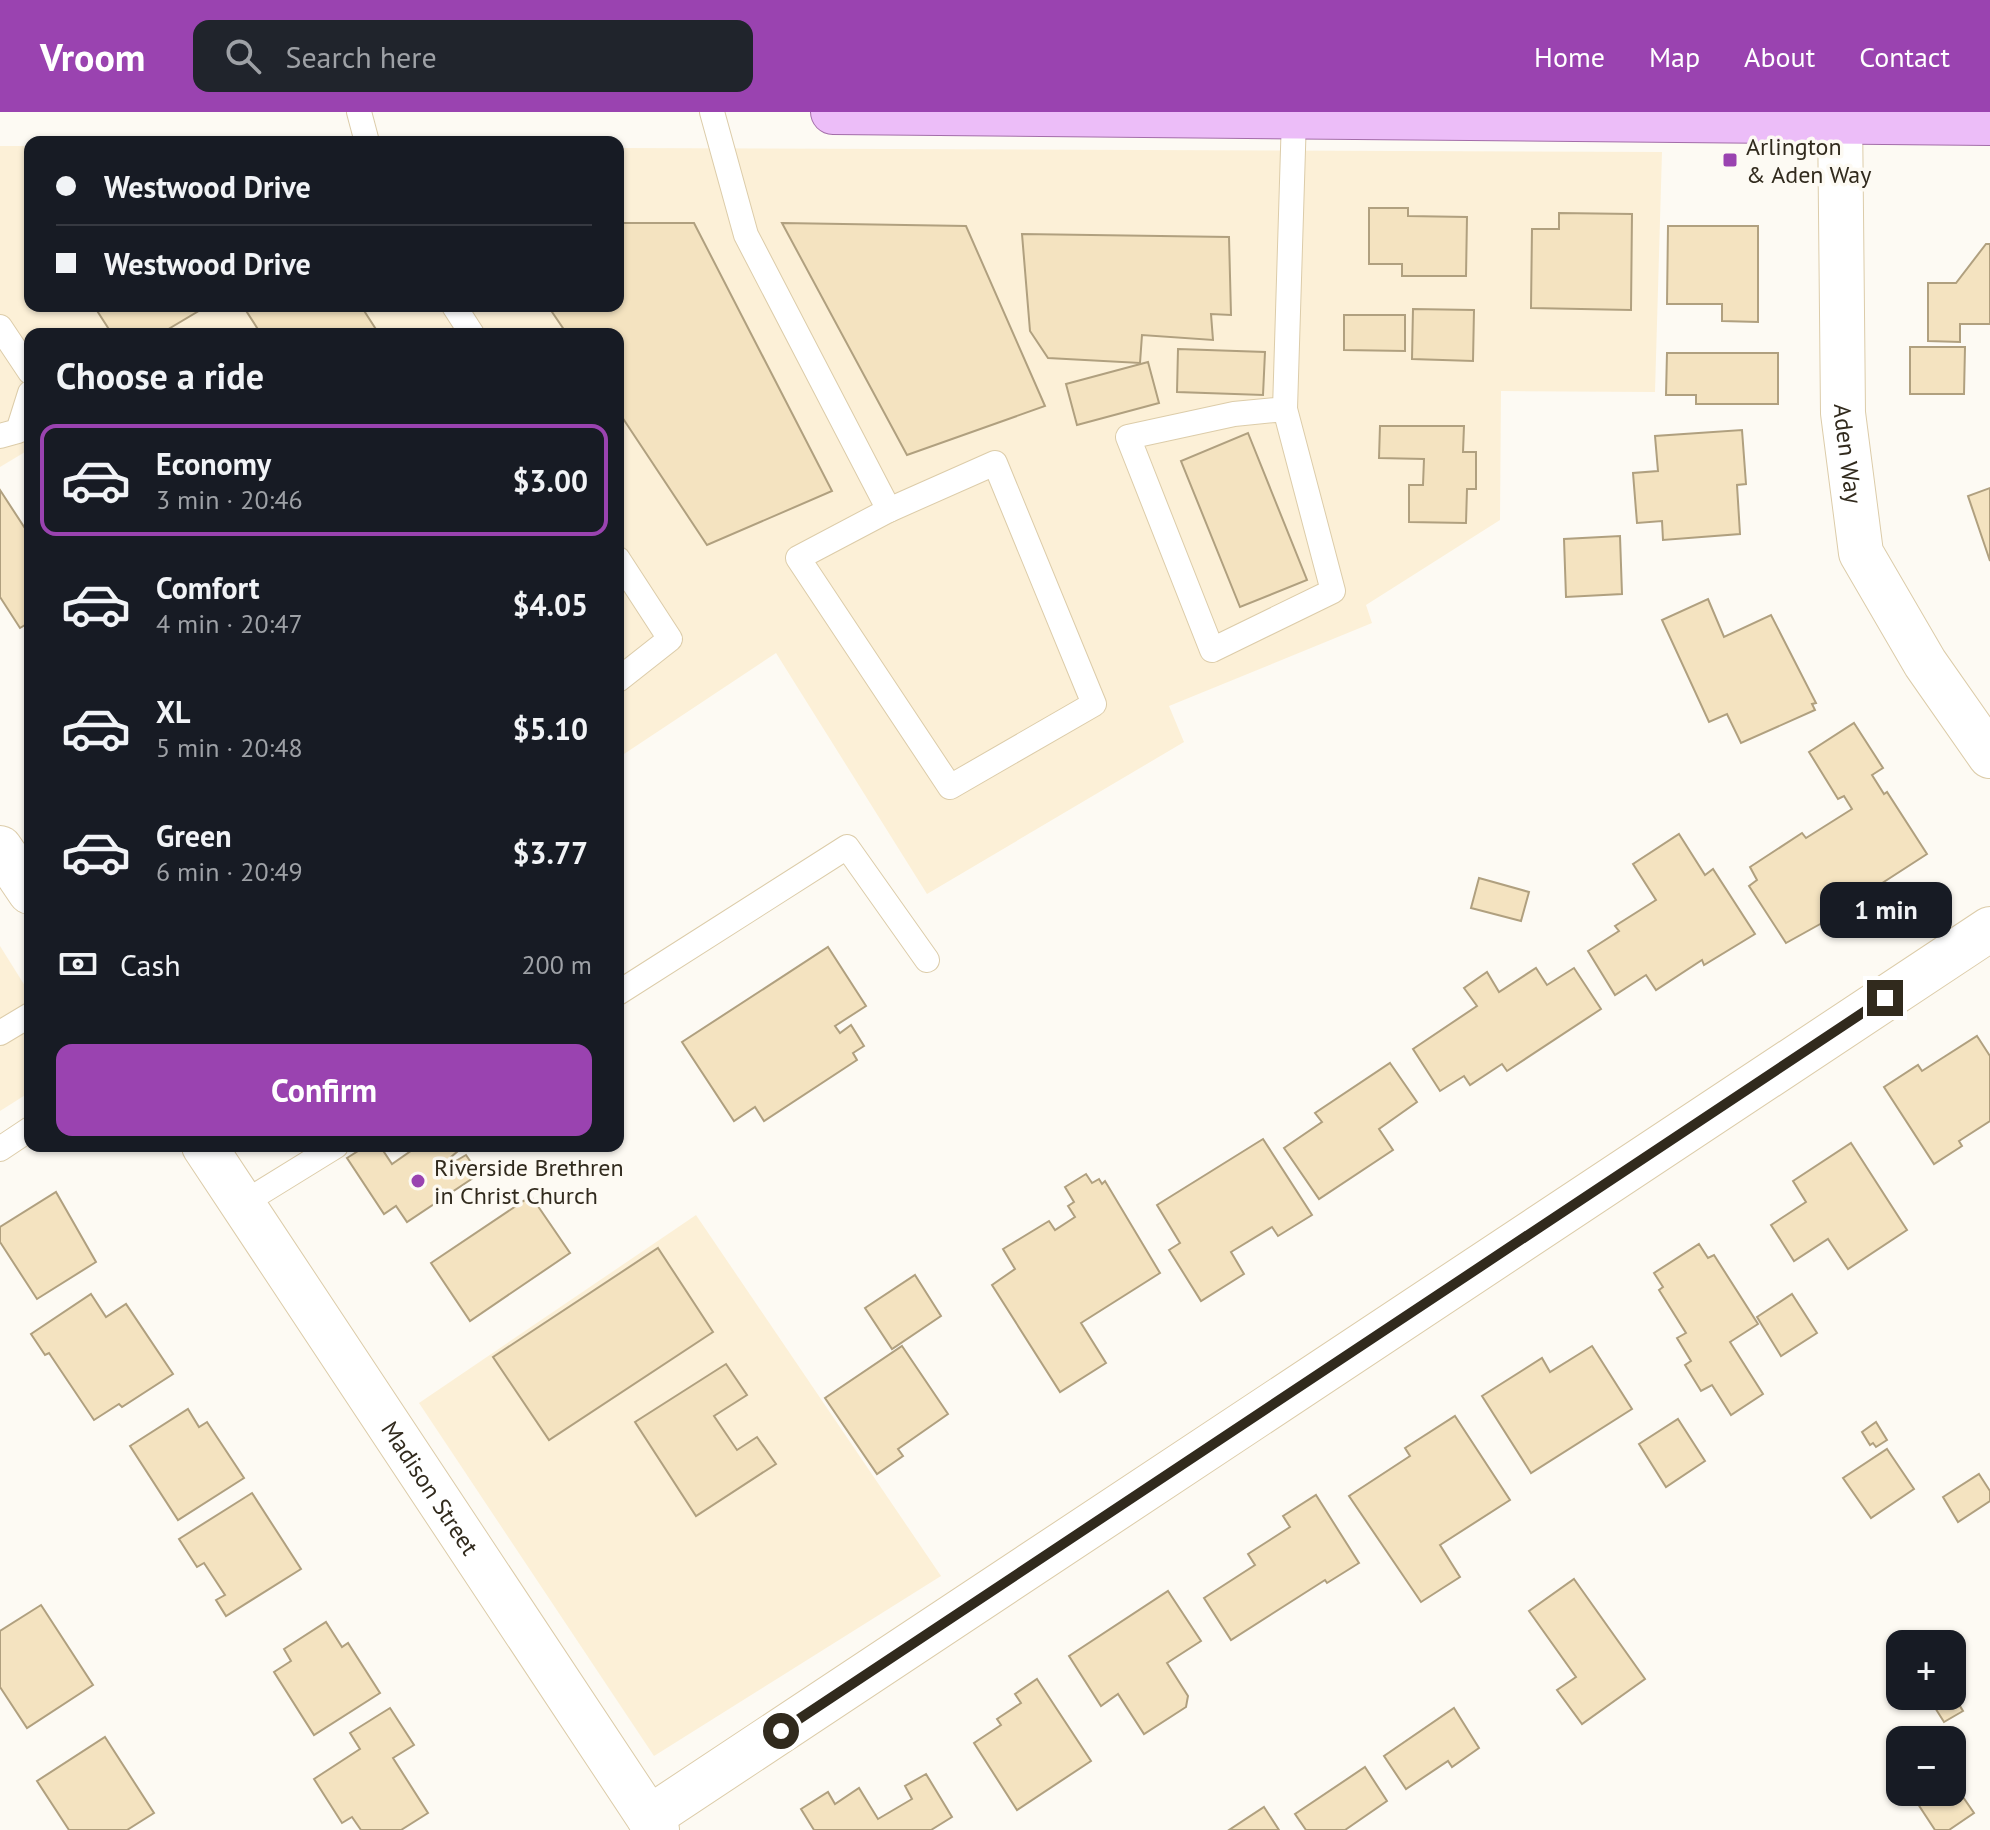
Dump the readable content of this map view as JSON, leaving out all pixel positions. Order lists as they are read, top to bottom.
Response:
{
  "streets": {
    "street": ["Aden Way", "Madison Street"]
  },
  "places": {
    "transit": ["Arlington & Aden Way"],
    "other": ["Riverside Brethren in Christ Church"]
  },
  "page": {
    "header": "Vroom",
    "search": "Search here",
    "nav": [
      "Home",
      "Map",
      "About",
      "Contact"
    ],
    "banner": ["Westwood Drive", "Westwood Drive"],
    "heading": "Choose a ride",
    "list": [
      {
        "name": "Economy",
        "note": "3 min · 20:46",
        "value": "$3.00"
      },
      {
        "name": "Comfort",
        "note": "4 min · 20:47",
        "value": "$4.05"
      },
      {
        "name": "XL",
        "note": "5 min · 20:48",
        "value": "$5.10"
      },
      {
        "name": "Green",
        "note": "6 min · 20:49",
        "value": "$3.77"
      }
    ],
    "bubble": "1 min",
    "pay": ["Cash", "200 m"],
    "buttons": "Confirm",
    "map_buttons": ["+", "−"]
  }
}
